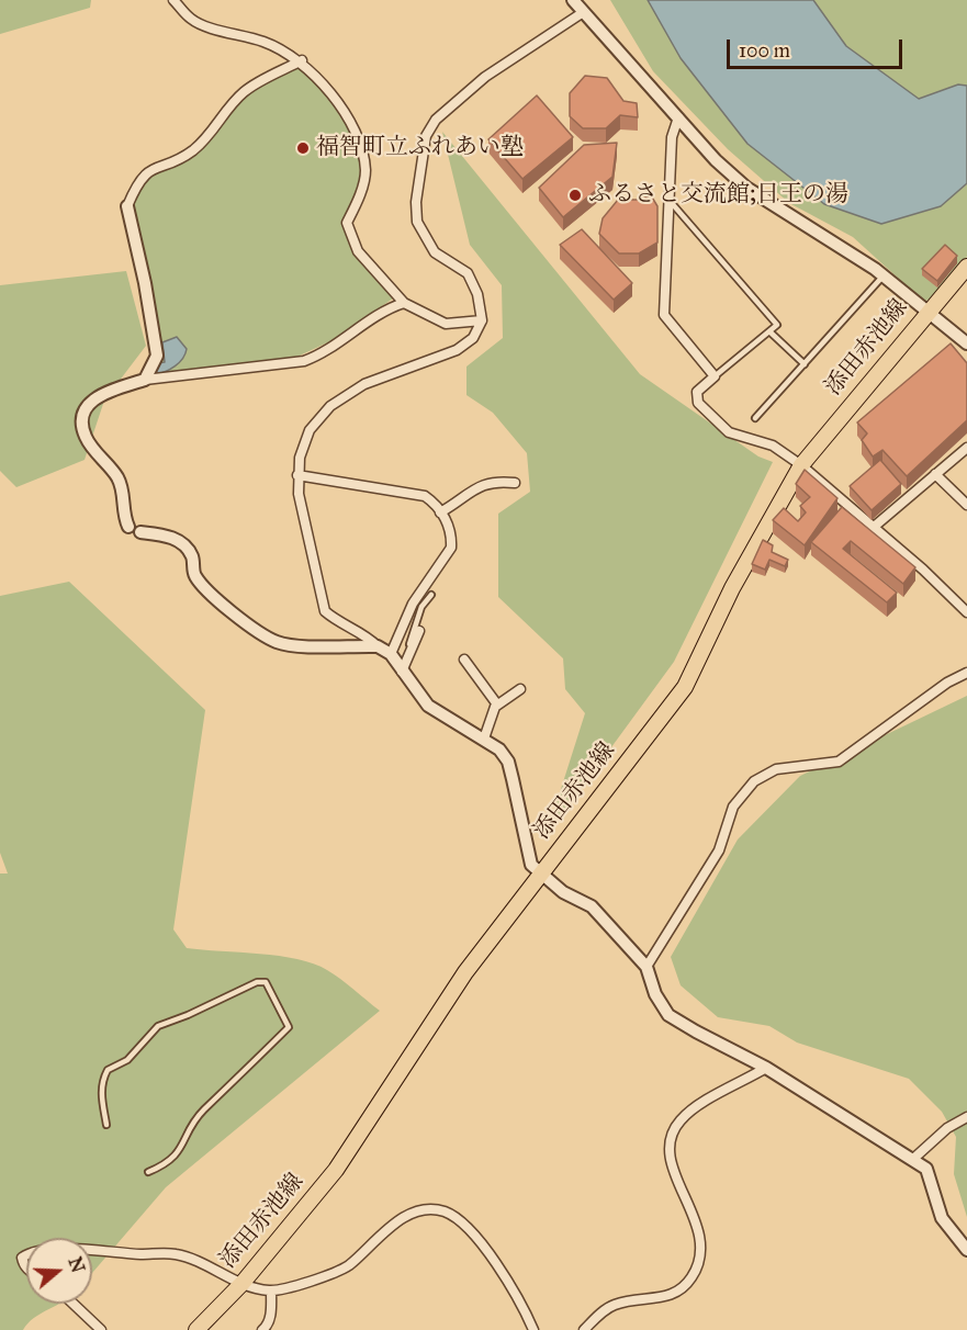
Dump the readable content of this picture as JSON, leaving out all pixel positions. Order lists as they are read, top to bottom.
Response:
{
  "streets": {
    "main road": ["添田赤池線"]
  },
  "places": ["福智町立ふれあい塾", "ふるさと交流館;日王の湯"],
  "scale_bar": "100 m",
  "north": "right"
}
